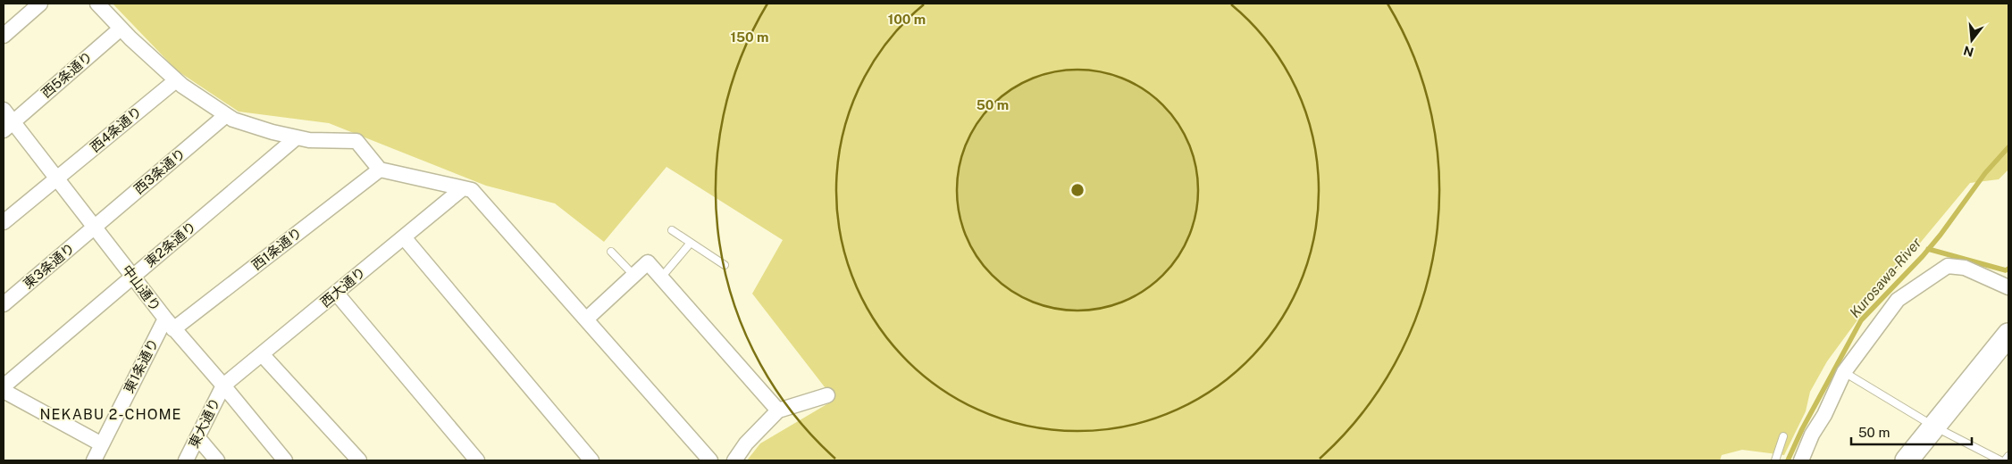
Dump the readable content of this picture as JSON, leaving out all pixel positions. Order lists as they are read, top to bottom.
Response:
{
  "streets": {
    "street": [
      "西5条通り",
      "西4条通り",
      "西3条通り",
      "東2条通り",
      "西1条通り",
      "東3条通り",
      "西大通り",
      "中山通り",
      "東1条通り",
      "東大通り"
    ]
  },
  "crossings": [
    ["西5条通り", "中山通り"],
    ["西4条通り", "中山通り"],
    ["西3条通り", "東3条通り"],
    ["西3条通り", "中山通り"],
    ["東2条通り", "中山通り"],
    ["西1条通り", "中山通り"],
    ["西1条通り", "東1条通り"],
    ["東3条通り", "中山通り"],
    ["西大通り", "中山通り"],
    ["西大通り", "東大通り"],
    ["中山通り", "東1条通り"],
    ["中山通り", "東大通り"]
  ],
  "districts": ["NEKABU 2-CHOME"],
  "water": ["Kurosawa-River"],
  "scale_bar": "50 m",
  "north": "bottom",
  "rings": ["100 m", "150 m", "50 m"]
}
